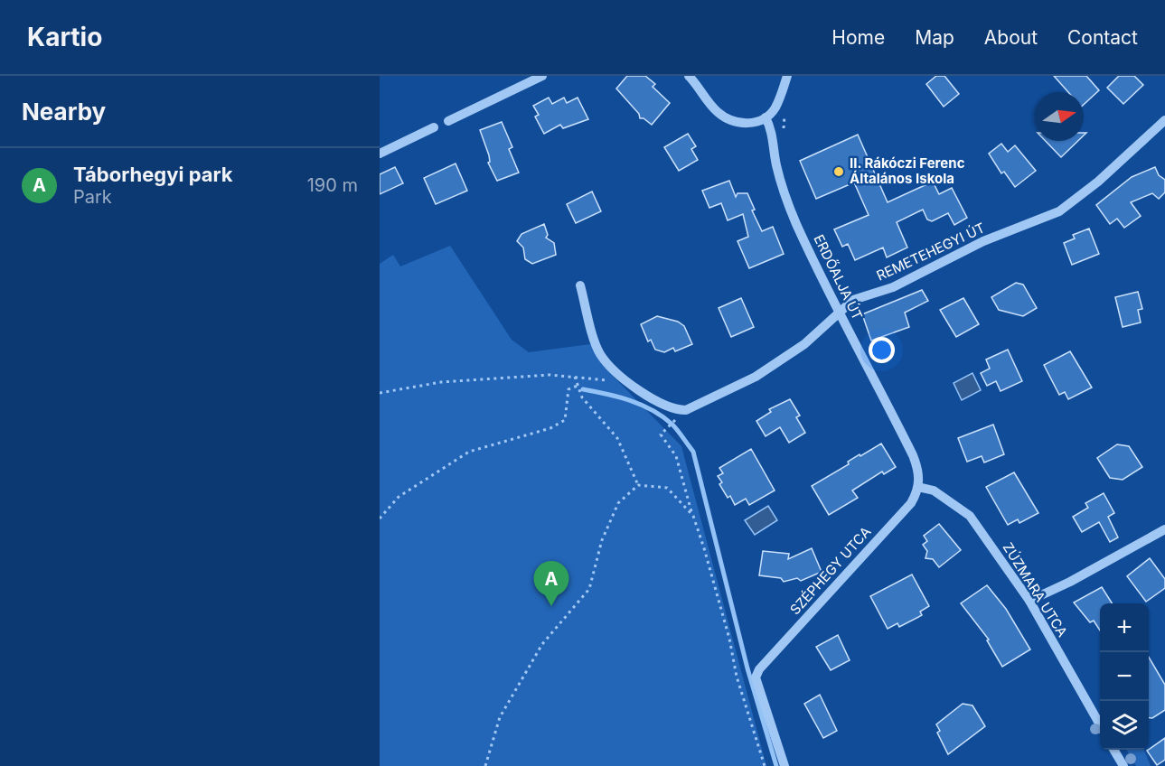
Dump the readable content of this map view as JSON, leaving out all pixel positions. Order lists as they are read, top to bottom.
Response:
{
  "streets": {
    "street": [
      "REMETEHEGYI ÚT",
      "ERDŐALJA ÚT",
      "SZÉPHEGY UTCA",
      "ZÚZMARA UTCA"
    ]
  },
  "crossings": [
    ["REMETEHEGYI ÚT", "ERDŐALJA ÚT"],
    ["ERDŐALJA ÚT", "SZÉPHEGY UTCA"],
    ["ERDŐALJA ÚT", "ZÚZMARA UTCA"],
    ["SZÉPHEGY UTCA", "ZÚZMARA UTCA"]
  ],
  "places": ["II. Rákóczi Ferenc Általános Iskola"],
  "north": "right",
  "page": {
    "header": "Kartio",
    "nav": [
      "Home",
      "Map",
      "About",
      "Contact"
    ],
    "heading": "Nearby",
    "list": [
      {
        "mark": "A",
        "name": "Táborhegyi park",
        "note": "Park",
        "value": "190 m"
      }
    ],
    "pins": "A",
    "map_buttons": ["+", "−"]
  }
}
